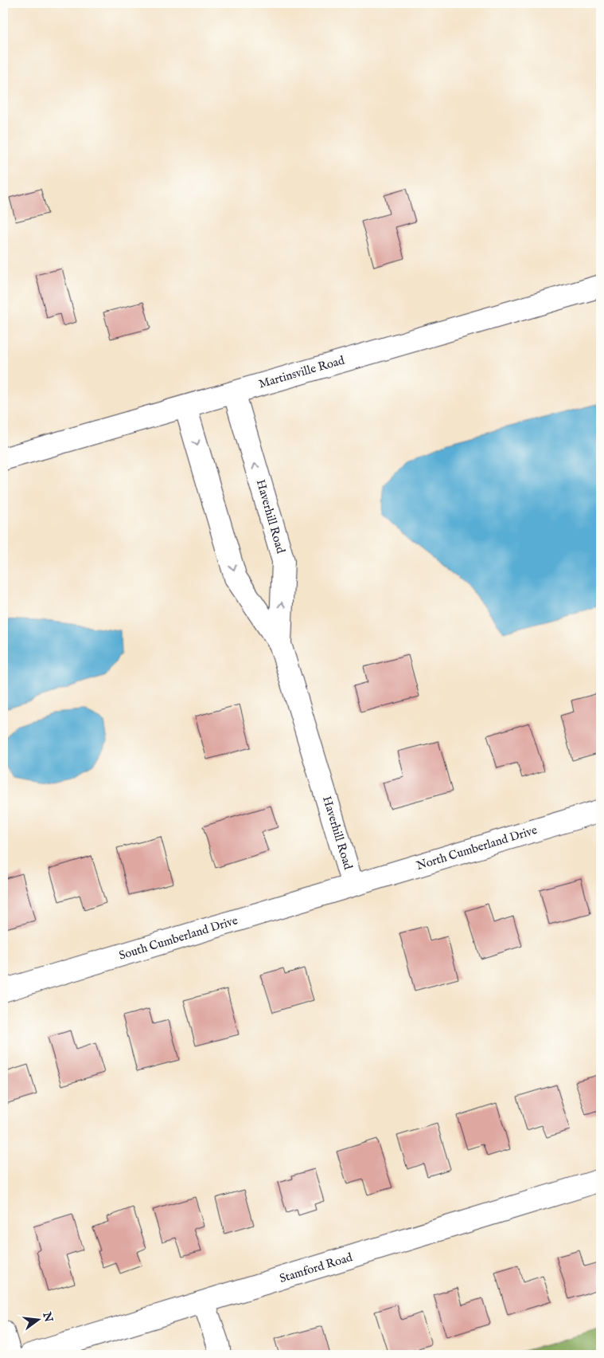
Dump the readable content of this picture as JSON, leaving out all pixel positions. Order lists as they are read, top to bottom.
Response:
{
  "streets": {
    "street": [
      "Martinsville Road",
      "Haverhill Road",
      "North Cumberland Drive",
      "South Cumberland Drive",
      "Stamford Road"
    ]
  },
  "crossings": [
    ["Martinsville Road", "Haverhill Road"],
    ["Haverhill Road", "North Cumberland Drive"],
    ["Haverhill Road", "South Cumberland Drive"],
    ["North Cumberland Drive", "South Cumberland Drive"]
  ],
  "north": "right"
}
